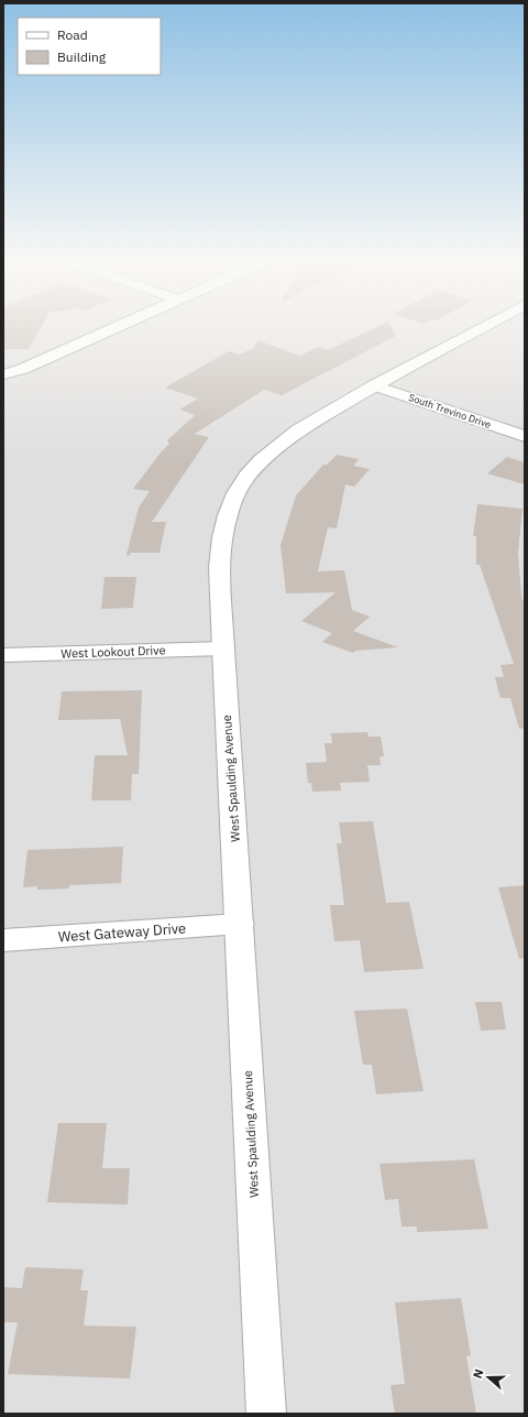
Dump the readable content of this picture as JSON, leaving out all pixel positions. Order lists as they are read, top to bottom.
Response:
{
  "streets": {
    "street": [
      "South Trevino Drive",
      "West Lookout Drive",
      "West Spaulding Avenue",
      "West Gateway Drive"
    ]
  },
  "crossings": [
    ["South Trevino Drive", "West Spaulding Avenue"],
    ["West Lookout Drive", "West Spaulding Avenue"],
    ["West Spaulding Avenue", "West Gateway Drive"]
  ],
  "legend": ["Road", "Building"],
  "north": "left"
}
